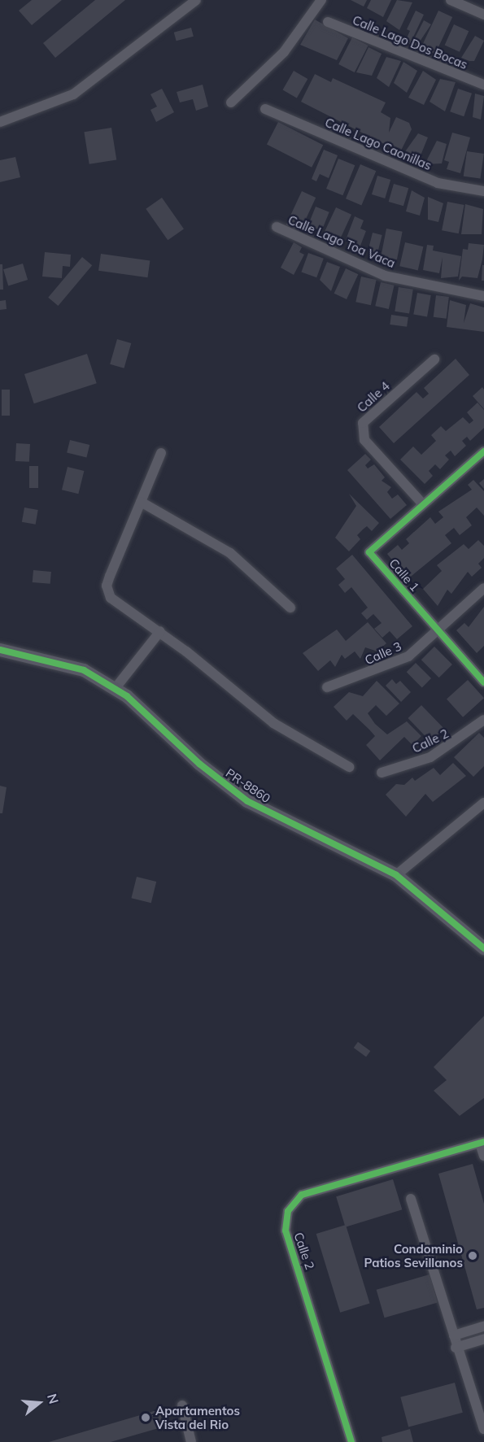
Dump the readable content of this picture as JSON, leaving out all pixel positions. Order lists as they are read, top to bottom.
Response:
{
  "streets": {
    "street": [
      "Calle Lago Dos Bocas",
      "Calle Lago Caonillas",
      "Calle Lago Toa Vaca",
      "Calle 4",
      "Calle 1",
      "Calle 3",
      "Calle 2",
      "PR-8860"
    ]
  },
  "crossings": [
    ["Calle 4", "Calle 1"],
    ["Calle 1", "Calle 3"]
  ],
  "places": ["Condominio Patios Sevillanos", "Apartamentos Vista del Rio"],
  "north": "right"
}
